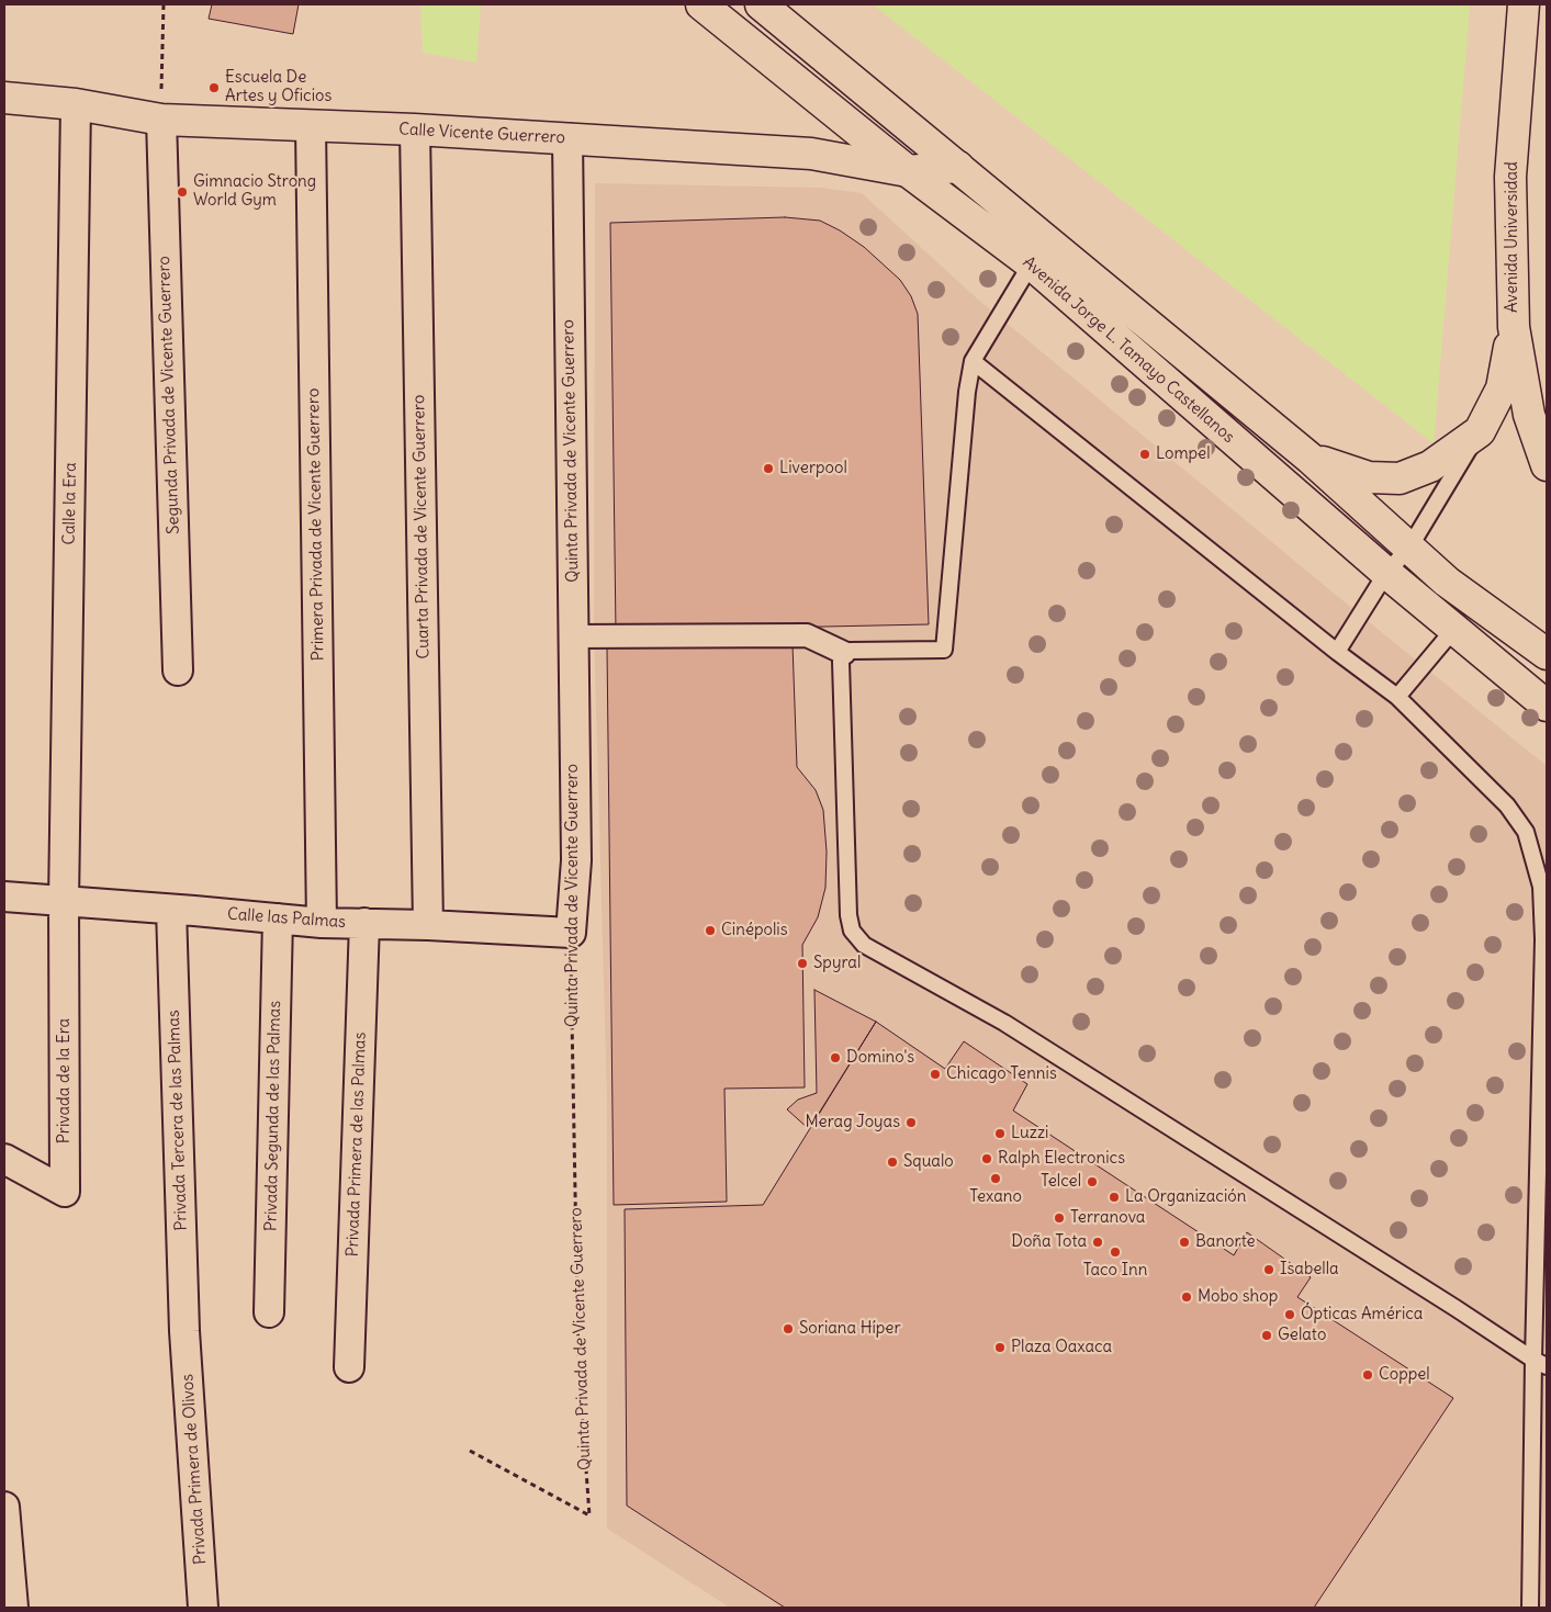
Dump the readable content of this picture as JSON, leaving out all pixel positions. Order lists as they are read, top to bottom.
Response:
{
  "streets": {
    "main road": ["Calle Vicente Guerrero", "Avenida Universidad", "Avenida Jorge L. Tamayo Castellanos"],
    "street": [
      "Segunda Privada de Vicente Guerrero",
      "Quinta Privada de Vicente Guerrero",
      "Calle la Era",
      "Primera Privada de Vicente Guerrero",
      "Cuarta Privada de Vicente Guerrero",
      "Calle las Palmas",
      "Privada de la Era",
      "Privada Segunda de las Palmas",
      "Privada Tercera de las Palmas",
      "Privada Primera de las Palmas",
      "Privada Primera de Olivos"
    ]
  },
  "crossings": [
    ["Calle Vicente Guerrero", "Avenida Jorge L. Tamayo Castellanos"],
    ["Calle Vicente Guerrero", "Segunda Privada de Vicente Guerrero"],
    ["Calle Vicente Guerrero", "Quinta Privada de Vicente Guerrero"],
    ["Calle Vicente Guerrero", "Calle la Era"],
    ["Calle Vicente Guerrero", "Primera Privada de Vicente Guerrero"],
    ["Calle Vicente Guerrero", "Cuarta Privada de Vicente Guerrero"],
    ["Quinta Privada de Vicente Guerrero", "Calle las Palmas"],
    ["Calle la Era", "Calle las Palmas"],
    ["Calle la Era", "Privada de la Era"],
    ["Primera Privada de Vicente Guerrero", "Calle las Palmas"],
    ["Cuarta Privada de Vicente Guerrero", "Calle las Palmas"],
    ["Calle las Palmas", "Privada de la Era"],
    ["Calle las Palmas", "Privada Segunda de las Palmas"],
    ["Calle las Palmas", "Privada Tercera de las Palmas"],
    ["Calle las Palmas", "Privada Primera de las Palmas"],
    ["Privada Tercera de las Palmas", "Privada Primera de Olivos"]
  ],
  "places": [
    "Escuela De Artes y Oficios",
    "Gimnacio Strong World Gym",
    "Lompel",
    "Liverpool",
    "Cinépolis",
    "Spyral",
    "Domino's",
    "Chicago Tennis",
    "Merag Joyas",
    "Luzzi",
    "Ralph Electronics",
    "Squalo",
    "Texano",
    "Telcel",
    "La Organización",
    "Terranova",
    "Doña Tota",
    "Banorte",
    "Taco Inn",
    "Isabella",
    "Mobo shop",
    "Ópticas América",
    "Soriana Híper",
    "Gelato",
    "Plaza Oaxaca",
    "Coppel"
  ]
}
